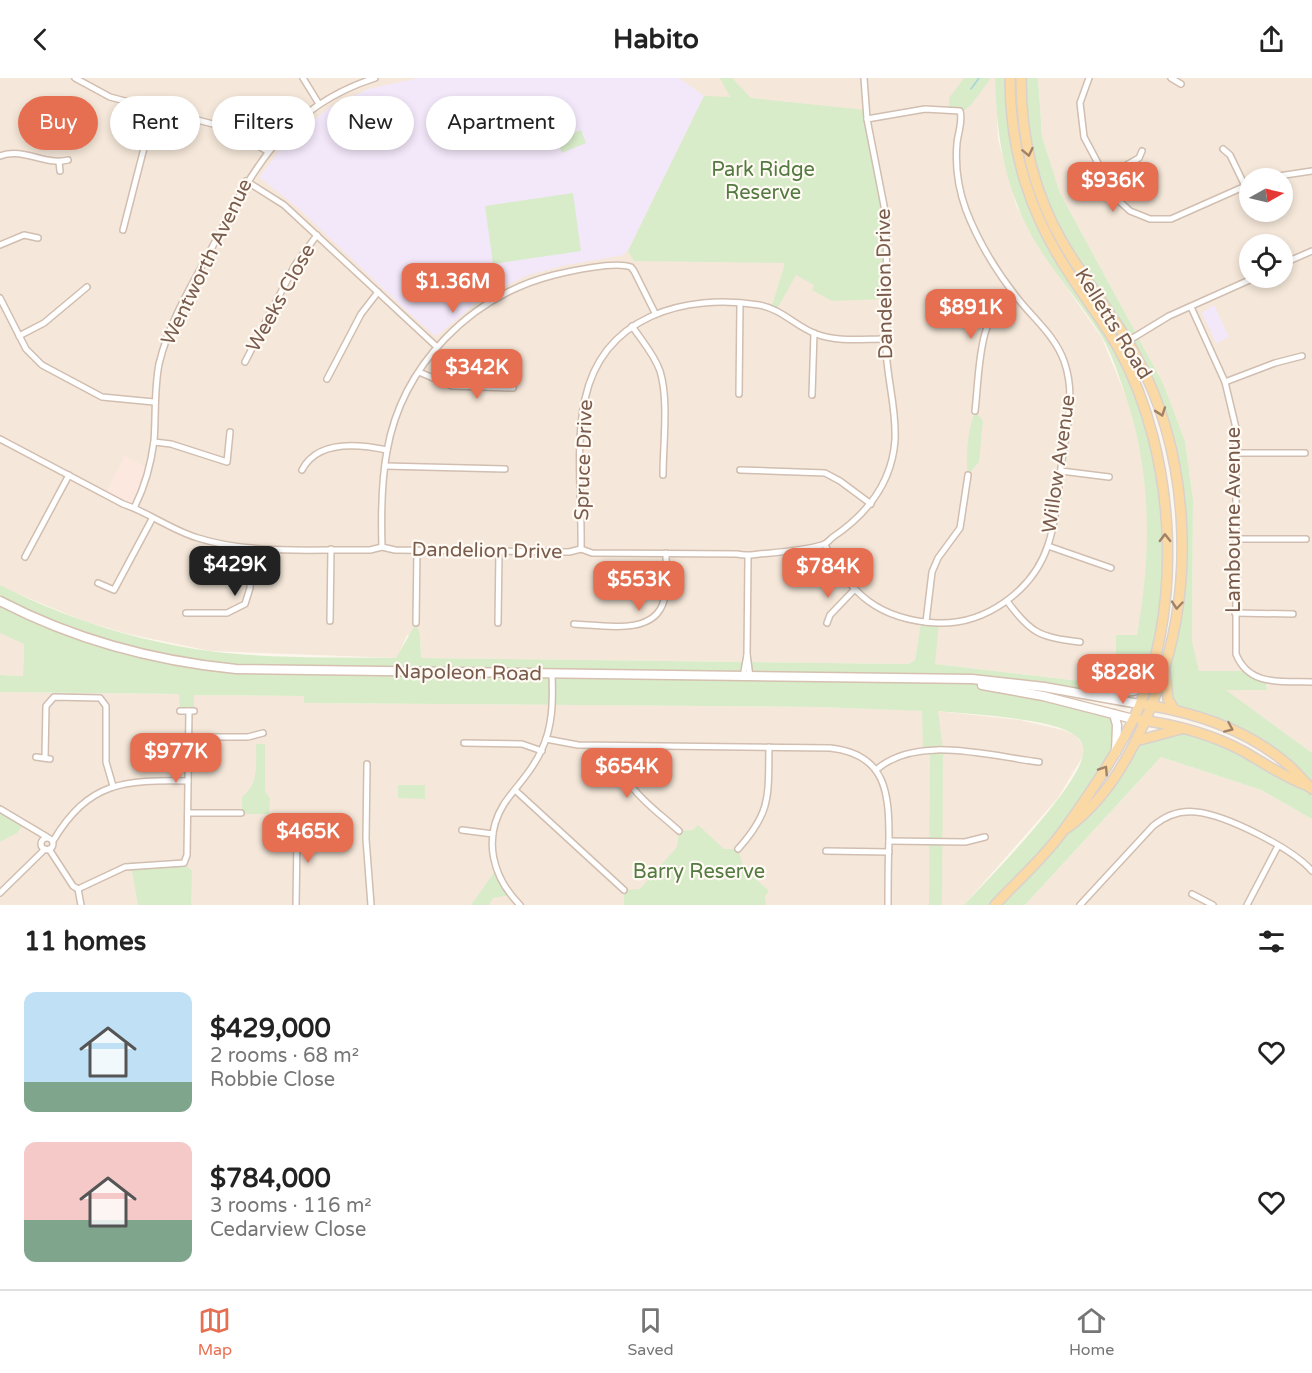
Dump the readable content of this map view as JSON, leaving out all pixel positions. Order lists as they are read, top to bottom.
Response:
{
  "streets": {
    "main road": ["Kelletts Road", "Napoleon Road"],
    "street": [
      "Wentworth Avenue",
      "Dandelion Drive",
      "Weeks Close",
      "Spruce Drive",
      "Willow Avenue",
      "Lambourne Avenue"
    ]
  },
  "crossings": [
    ["Wentworth Avenue", "Dandelion Drive"],
    ["Dandelion Drive", "Spruce Drive"],
    ["Dandelion Drive", "Willow Avenue"],
    ["Kelletts Road", "Napoleon Road"]
  ],
  "parks": ["Park Ridge Reserve", "Barry Reserve"],
  "north": "right",
  "page": {
    "header": "Habito",
    "chip": [
      "Buy",
      "Rent",
      "Filters",
      "New",
      "Apartment"
    ],
    "price": [
      "$936K",
      "$1.36M",
      "$891K",
      "$342K",
      "$429K",
      "$784K",
      "$553K",
      "$828K",
      "$977K",
      "$654K",
      "$465K"
    ],
    "heading": "11 homes",
    "list": [
      {
        "name": "$429,000",
        "note": "2 rooms · 68 m² · Robbie Close"
      },
      {
        "name": "$784,000",
        "note": "3 rooms · 116 m² · Cedarview Close"
      }
    ],
    "tabs": ["Map", "Saved", "Home"]
  }
}
